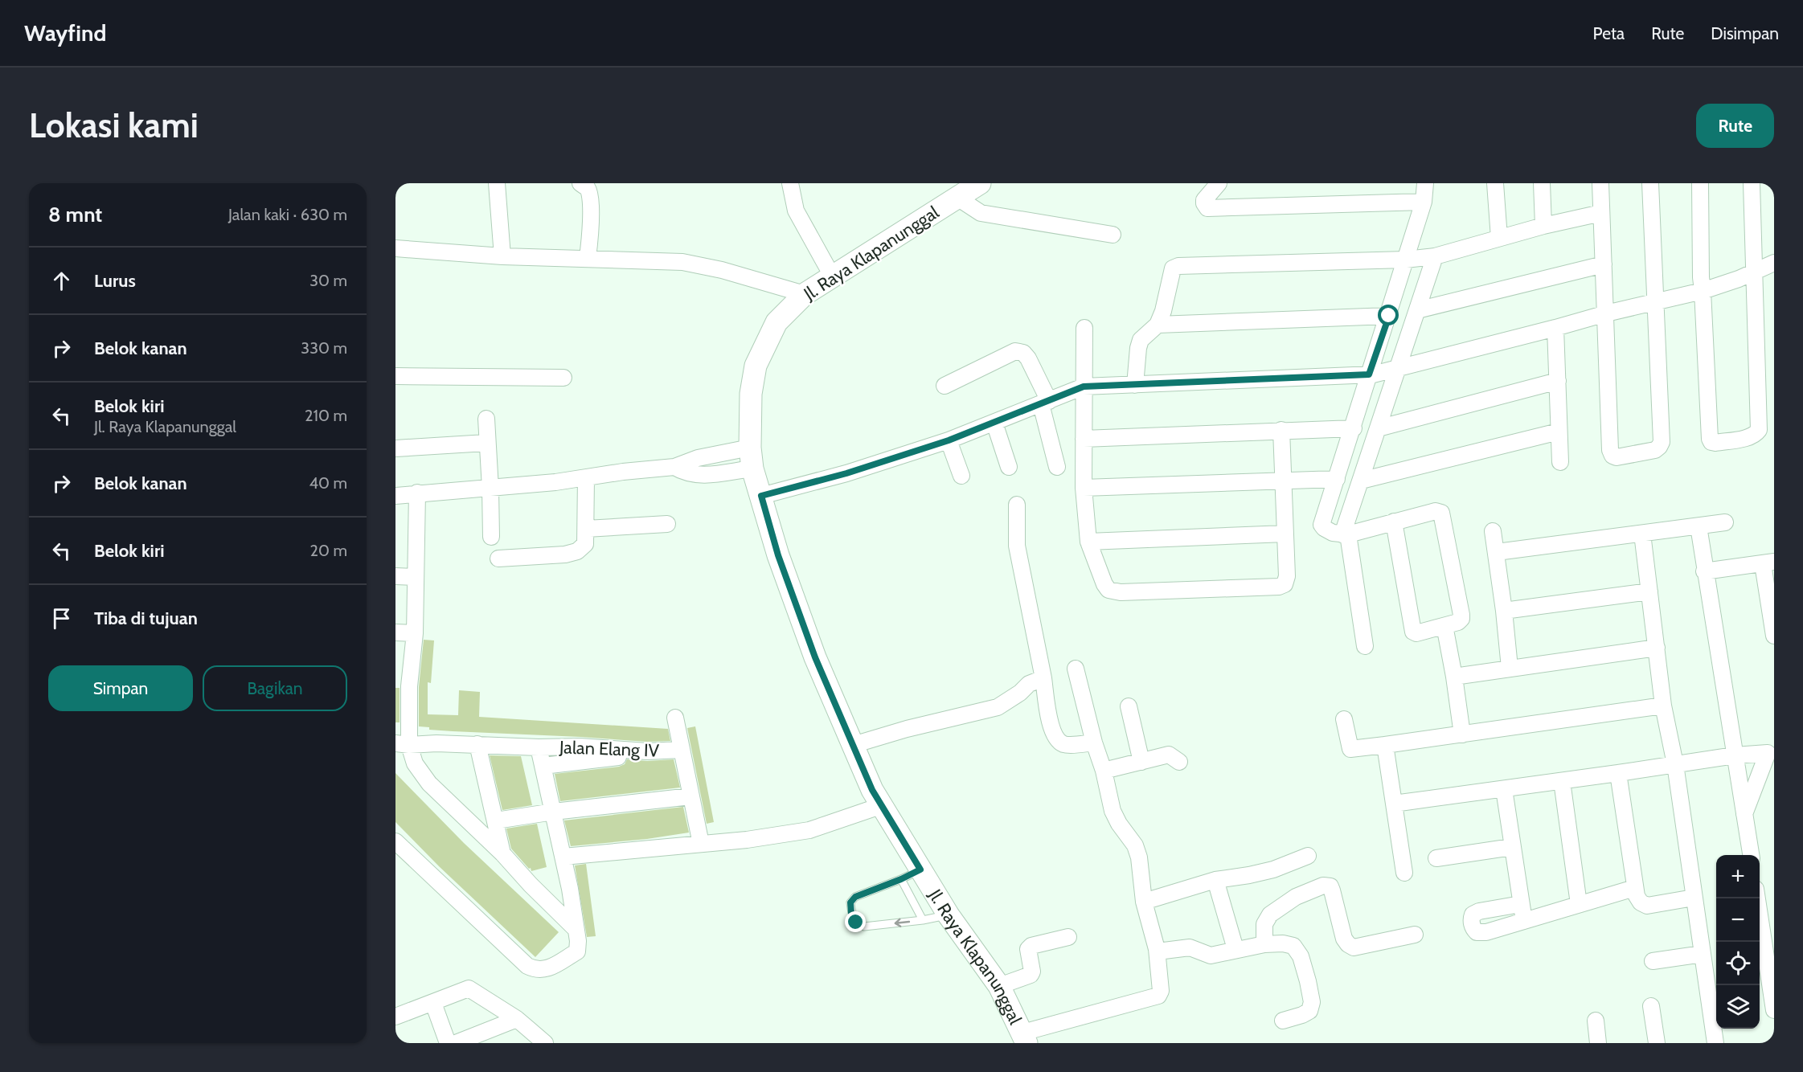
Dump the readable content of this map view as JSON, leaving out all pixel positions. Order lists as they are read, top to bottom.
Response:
{
  "streets": {
    "street": ["Jl. Raya Klapanunggal", "Jalan Elang IV"]
  },
  "page": {
    "header": "Wayfind",
    "nav": ["Peta", "Rute", "Disimpan"],
    "buttons": [
      "Rute",
      ["Simpan", "Bagikan"]
    ],
    "title": "Lokasi kami",
    "heading": ["8 mnt", "Jalan kaki · 630 m"],
    "list": [
      ["Lurus", "30 m"],
      ["Belok kanan", "330 m"],
      ["Belok kiri", "Jl. Raya Klapanunggal", "210 m"],
      ["Belok kanan", "40 m"],
      ["Belok kiri", "20 m"],
      "Tiba di tujuan"
    ],
    "map_buttons": ["+", "−"]
  }
}
